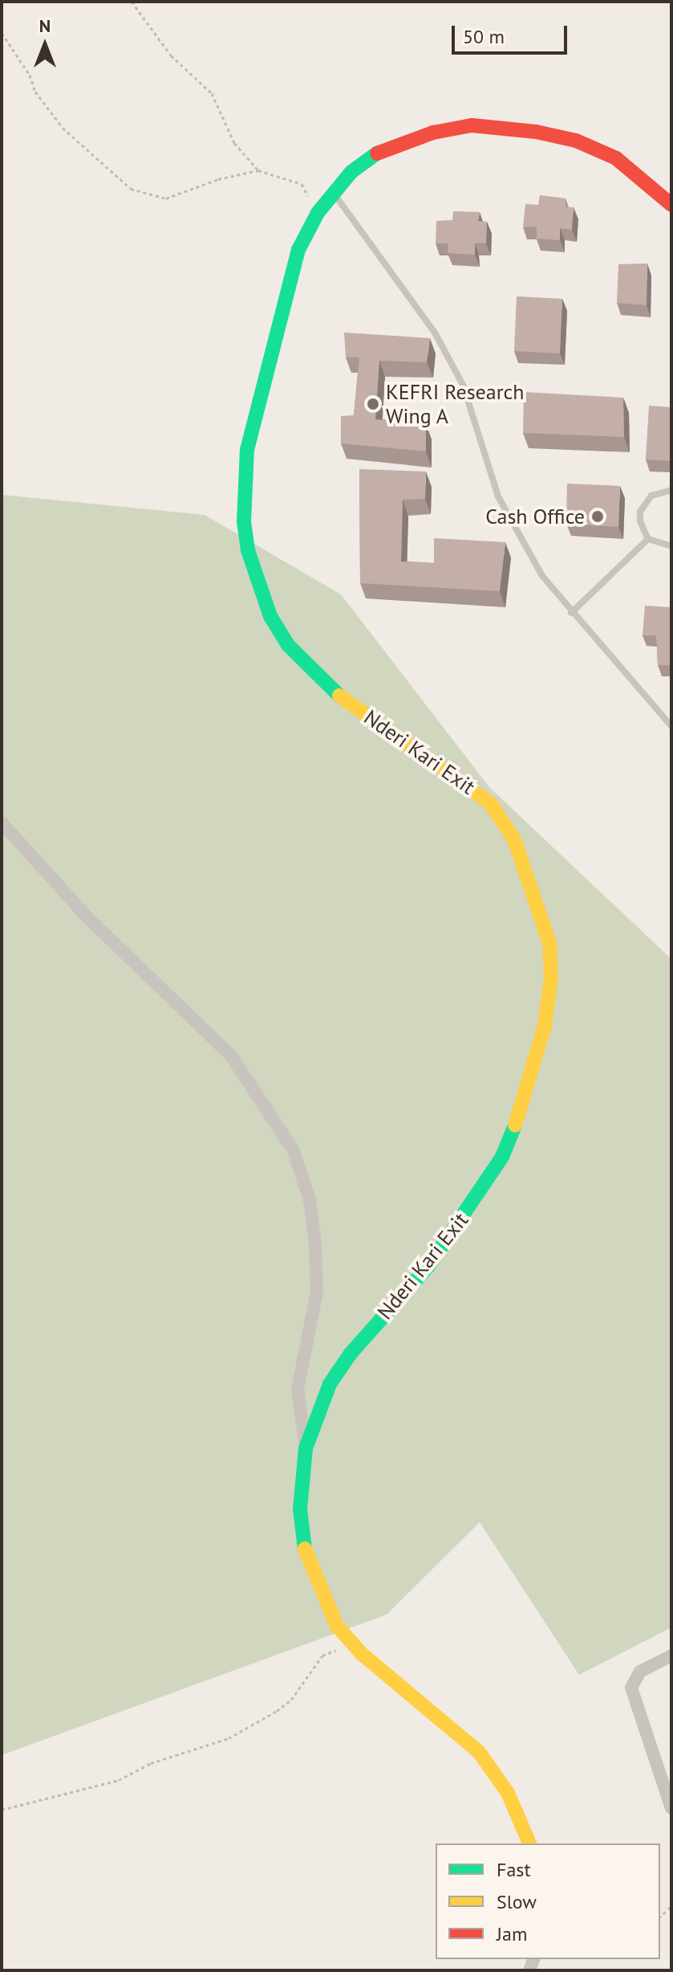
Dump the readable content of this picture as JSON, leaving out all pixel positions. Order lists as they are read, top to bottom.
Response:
{
  "streets": {
    "street": ["Nderi Kari Exit"]
  },
  "places": ["KEFRI Research Wing A", "Cash Office"],
  "legend": ["Fast", "Slow", "Jam"],
  "scale_bar": "50 m",
  "north": "top"
}
